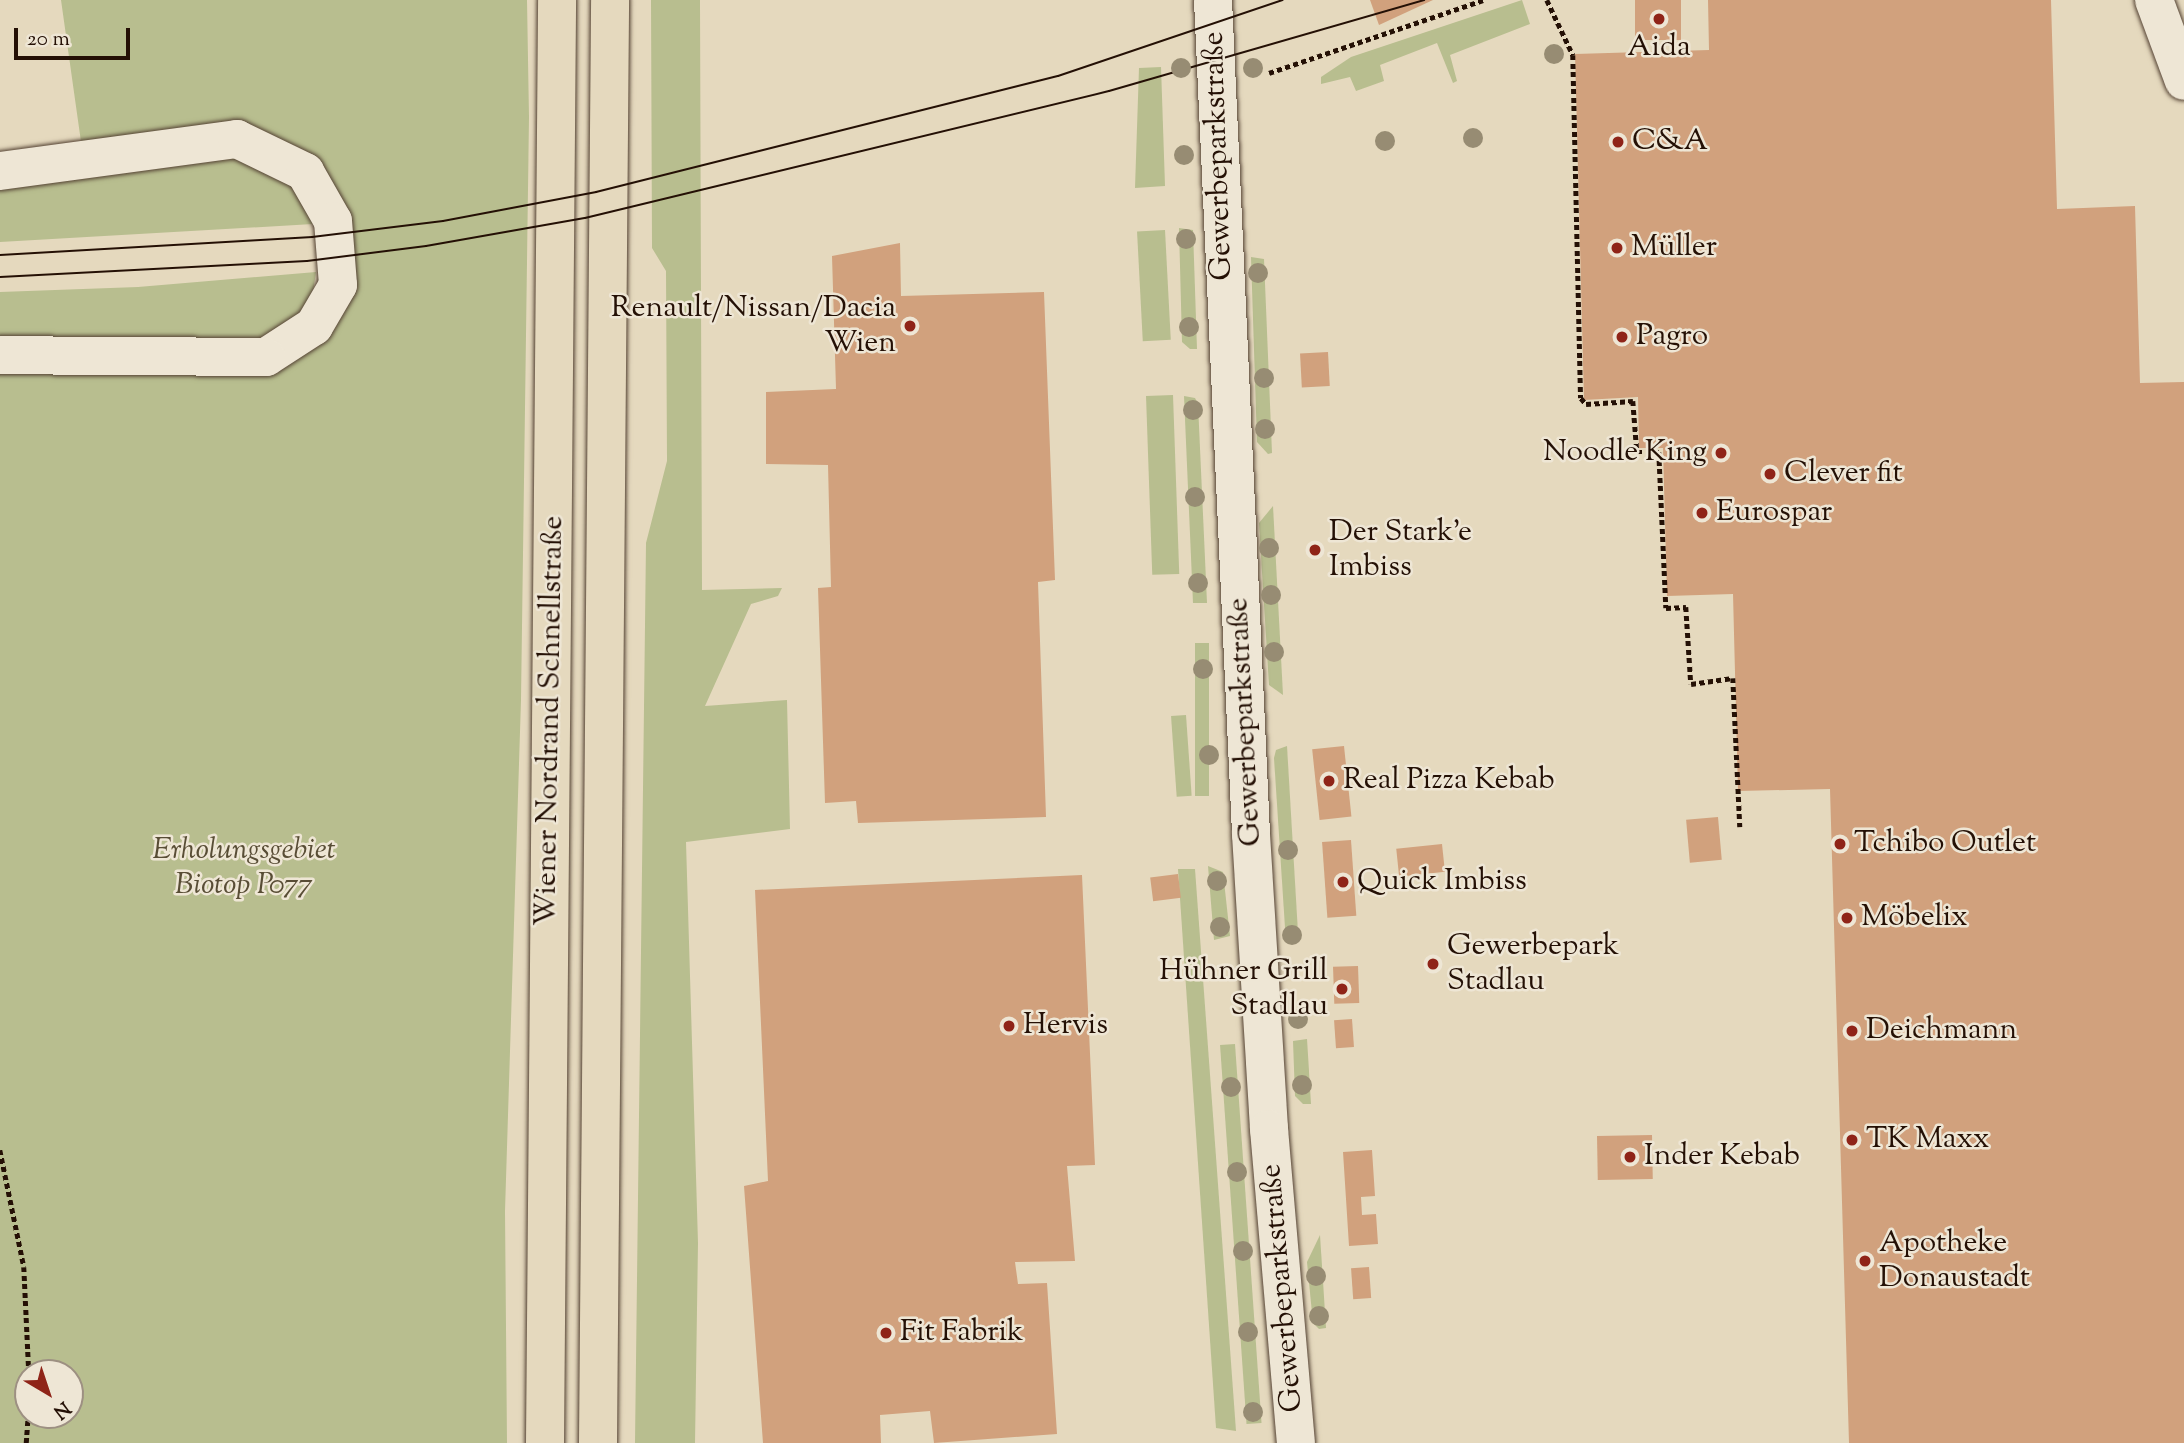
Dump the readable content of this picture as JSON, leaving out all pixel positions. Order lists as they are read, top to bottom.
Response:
{
  "streets": {
    "highway": ["Wiener Nordrand Schnellstraße"],
    "street": ["Gewerbeparkstraße"]
  },
  "parks": ["Erholungsgebiet Biotop P077"],
  "places": [
    "Aida",
    "C&A",
    "Müller",
    "Renault/Nissan/Dacia Wien",
    "Pagro",
    "Noodle King",
    "Clever fit",
    "Eurospar",
    "Der Stark'e Imbiss",
    "Real Pizza Kebab",
    "Tchibo Outlet",
    "Quick Imbiss",
    "Möbelix",
    "Gewerbepark Stadlau",
    "Hühner Grill Stadlau",
    "Hervis",
    "Deichmann",
    "TK Maxx",
    "Inder Kebab",
    "Apotheke Donaustadt",
    "Fit Fabrik"
  ],
  "scale_bar": "20 m",
  "north": "bottom right"
}
